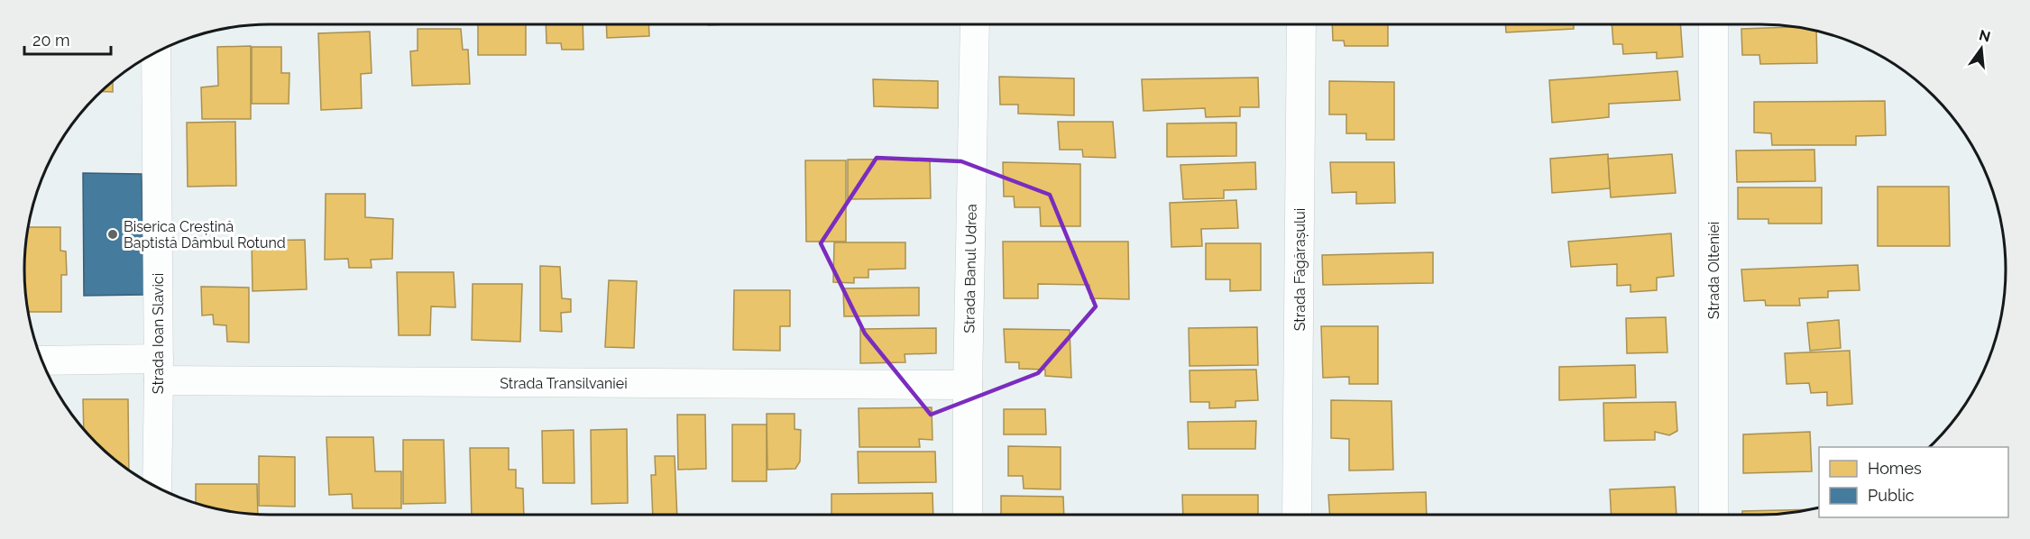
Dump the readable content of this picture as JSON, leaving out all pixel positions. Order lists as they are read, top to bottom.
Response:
{
  "streets": {
    "street": [
      "Strada Banul Udrea",
      "Strada Făgărașului",
      "Strada Olteniei",
      "Strada Ioan Slavici",
      "Strada Transilvaniei"
    ]
  },
  "crossings": [
    ["Strada Banul Udrea", "Strada Transilvaniei"],
    ["Strada Ioan Slavici", "Strada Transilvaniei"]
  ],
  "places": ["Biserica Creștină Baptistă Dâmbul Rotund"],
  "legend": ["Homes", "Public"],
  "scale_bar": "20 m",
  "north": "top"
}
